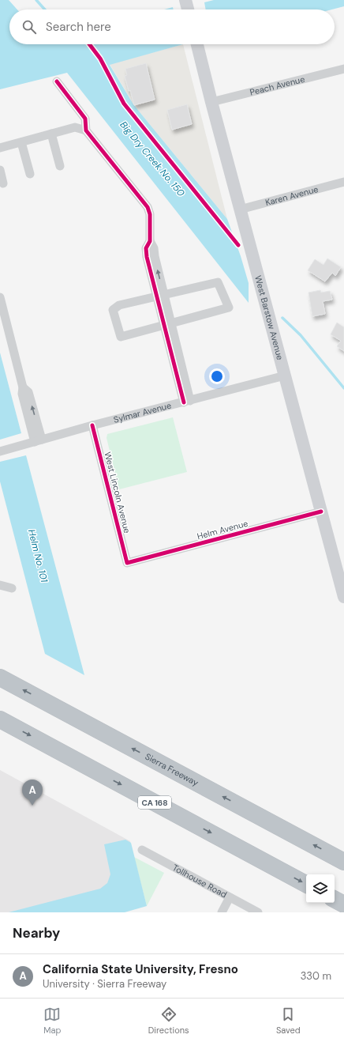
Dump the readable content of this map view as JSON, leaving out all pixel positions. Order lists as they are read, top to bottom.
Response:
{
  "streets": {
    "highway": ["Sierra Freeway", "CA 168"],
    "main road": ["West Barstow Avenue"],
    "street": [
      "Peach Avenue",
      "Karen Avenue",
      "Sylmar Avenue",
      "West Lincoln Avenue",
      "Helm Avenue",
      "Tollhouse Road"
    ]
  },
  "crossings": [
    ["Peach Avenue", "West Barstow Avenue"],
    ["Karen Avenue", "West Barstow Avenue"],
    ["West Barstow Avenue", "Sylmar Avenue"],
    ["West Barstow Avenue", "Helm Avenue"],
    ["Sylmar Avenue", "West Lincoln Avenue"],
    ["West Lincoln Avenue", "Helm Avenue"]
  ],
  "water": ["Big Dry Creek No. 150", "Helm No. 101"],
  "page": {
    "search": "Search here",
    "pins": "A",
    "heading": "Nearby",
    "list": [
      {
        "mark": "A",
        "name": "California State University, Fresno",
        "note": "University · Sierra Freeway",
        "value": "330 m"
      }
    ],
    "nav": ["Map", "Directions", "Saved"]
  }
}
